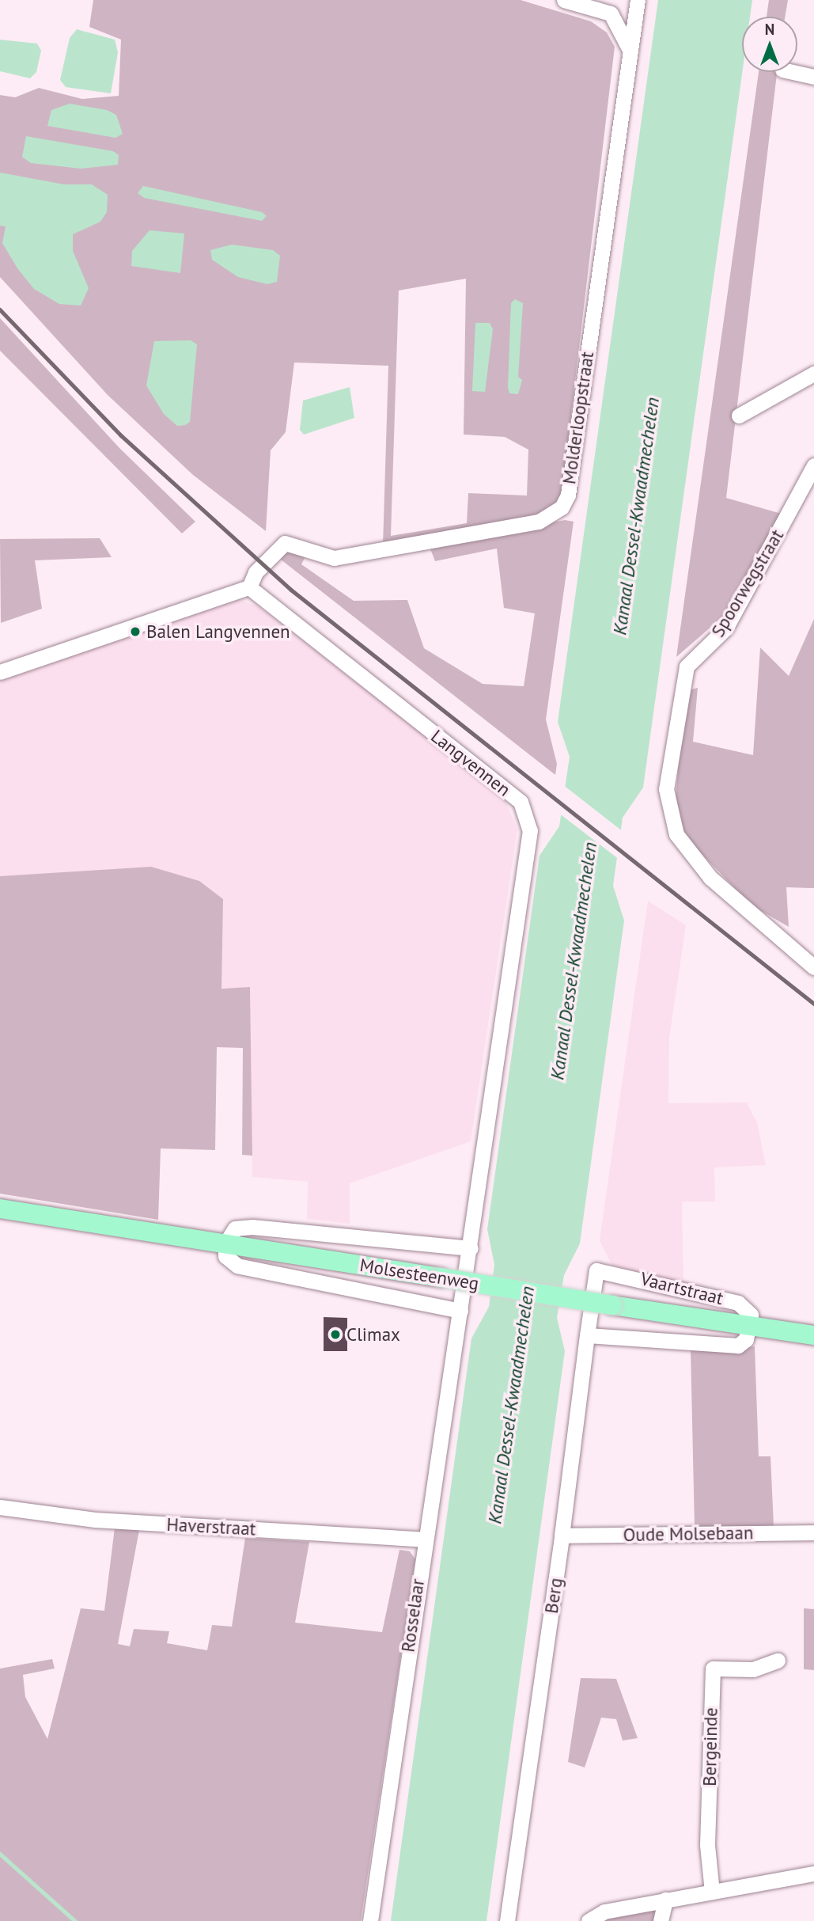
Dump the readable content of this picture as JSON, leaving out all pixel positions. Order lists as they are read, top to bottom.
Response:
{
  "streets": {
    "main road": ["Molsesteenweg", "Vaartstraat"],
    "street": [
      "Molderloopstraat",
      "Spoorwegstraat",
      "Langvennen",
      "Haverstraat",
      "Oude Molsebaan",
      "Berg",
      "Rosselaar",
      "Bergeinde"
    ]
  },
  "crossings": [
    ["Molderloopstraat", "Langvennen"],
    ["Langvennen", "Molsesteenweg"],
    ["Langvennen", "Rosselaar"],
    ["Molsesteenweg", "Vaartstraat"],
    ["Molsesteenweg", "Rosselaar"],
    ["Vaartstraat", "Berg"],
    ["Haverstraat", "Rosselaar"],
    ["Oude Molsebaan", "Berg"]
  ],
  "water": ["Kanaal Dessel-Kwaadmechelen"],
  "places": ["Balen Langvennen", "Climax"],
  "north": "top"
}
